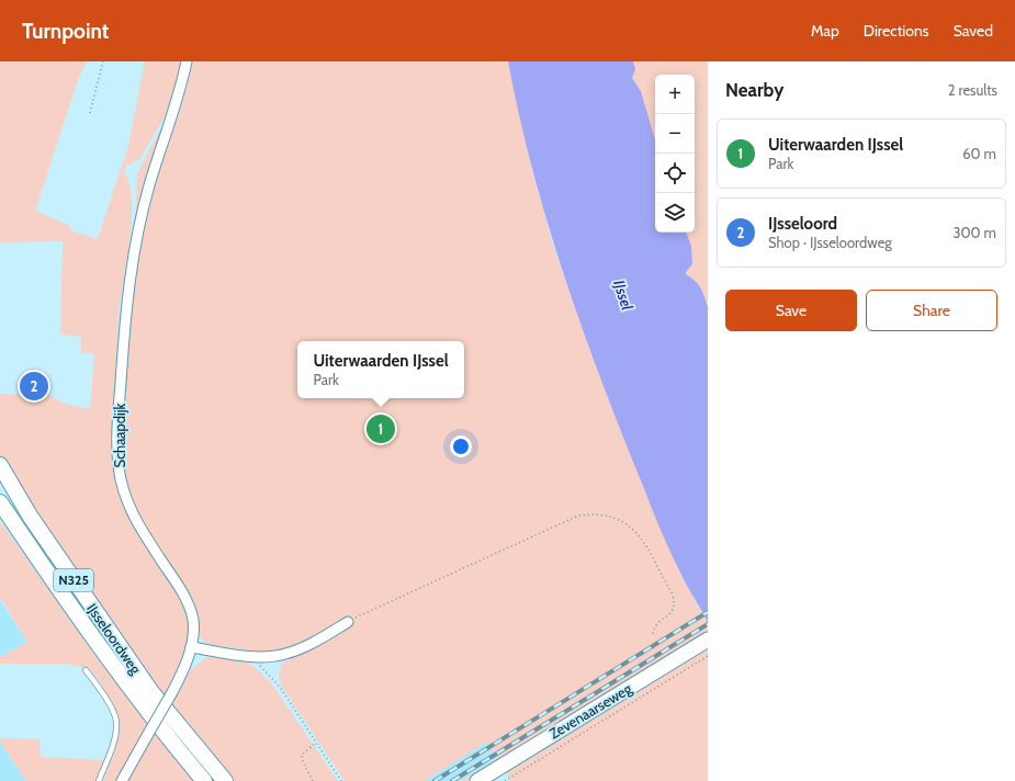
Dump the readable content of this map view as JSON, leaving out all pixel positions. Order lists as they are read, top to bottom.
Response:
{
  "streets": {
    "highway": ["N325", "IJsseloordweg"],
    "main road": ["Zevenaarseweg"],
    "street": ["Schaapdijk"]
  },
  "water": ["IJssel"],
  "page": {
    "header": "Turnpoint",
    "nav": ["Map", "Directions", "Saved"],
    "heading": ["Nearby", "2 results"],
    "map_buttons": ["+", "−"],
    "list": [
      {
        "mark": "1",
        "name": "Uiterwaarden IJssel",
        "note": "Park",
        "value": "60 m"
      },
      {
        "mark": "2",
        "name": "IJsseloord",
        "note": "Shop · IJsseloordweg",
        "value": "300 m"
      }
    ],
    "buttons": ["Save", "Share"],
    "popup": ["Uiterwaarden IJssel", "Park"],
    "pins": ["2", "1"]
  }
}
